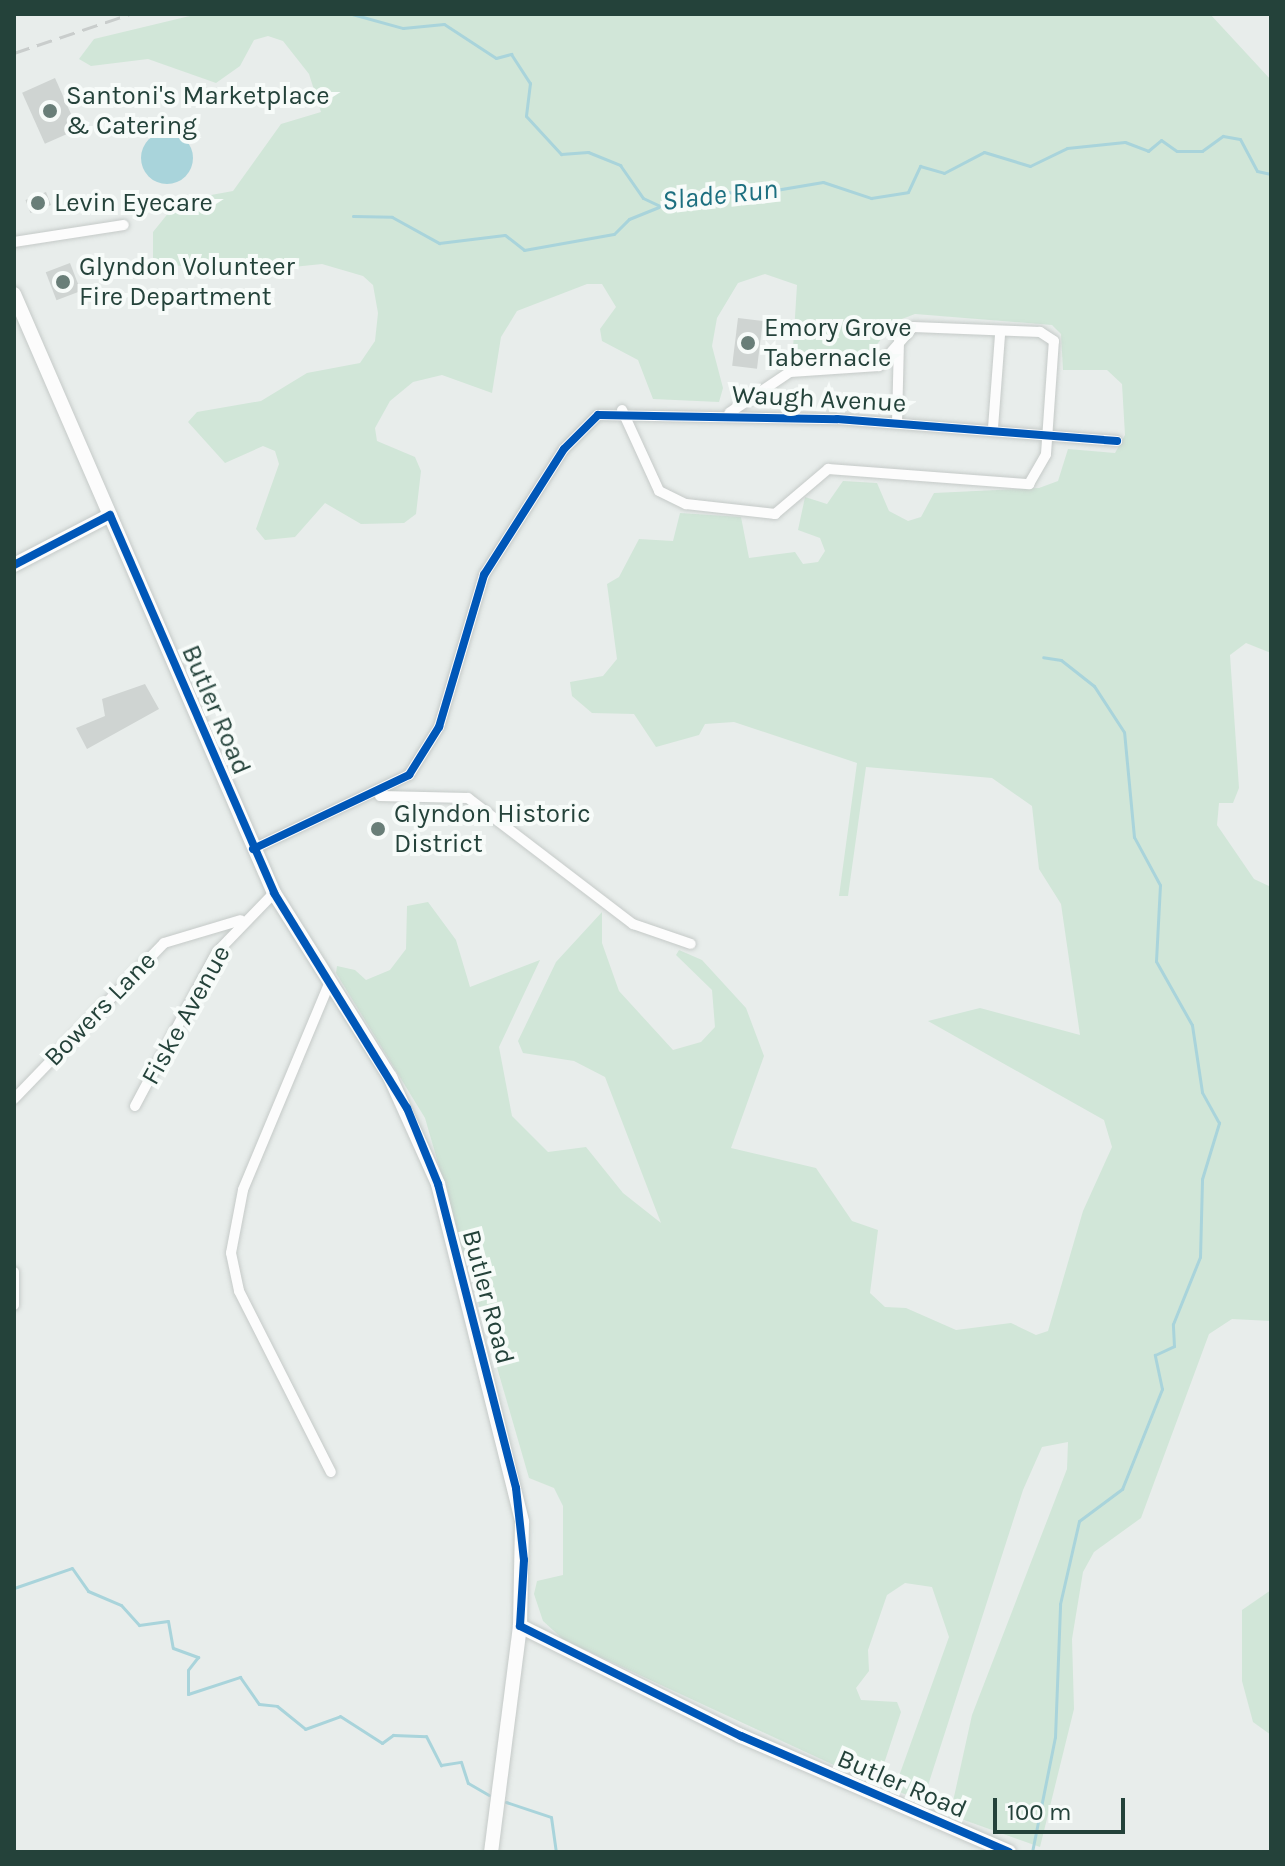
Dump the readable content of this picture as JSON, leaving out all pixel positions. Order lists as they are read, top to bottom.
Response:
{
  "streets": {
    "main road": ["Butler Road"],
    "street": ["Waugh Avenue", "Bowers Lane", "Fiske Avenue"]
  },
  "crossings": [
    ["Butler Road", "Fiske Avenue"],
    ["Bowers Lane", "Fiske Avenue"]
  ],
  "water": ["Slade Run"],
  "places": [
    "Santoni's Marketplace & Catering",
    "Levin Eyecare",
    "Glyndon Volunteer Fire Department",
    "Emory Grove Tabernacle",
    "Glyndon Historic District"
  ],
  "scale_bar": "100 m"
}
